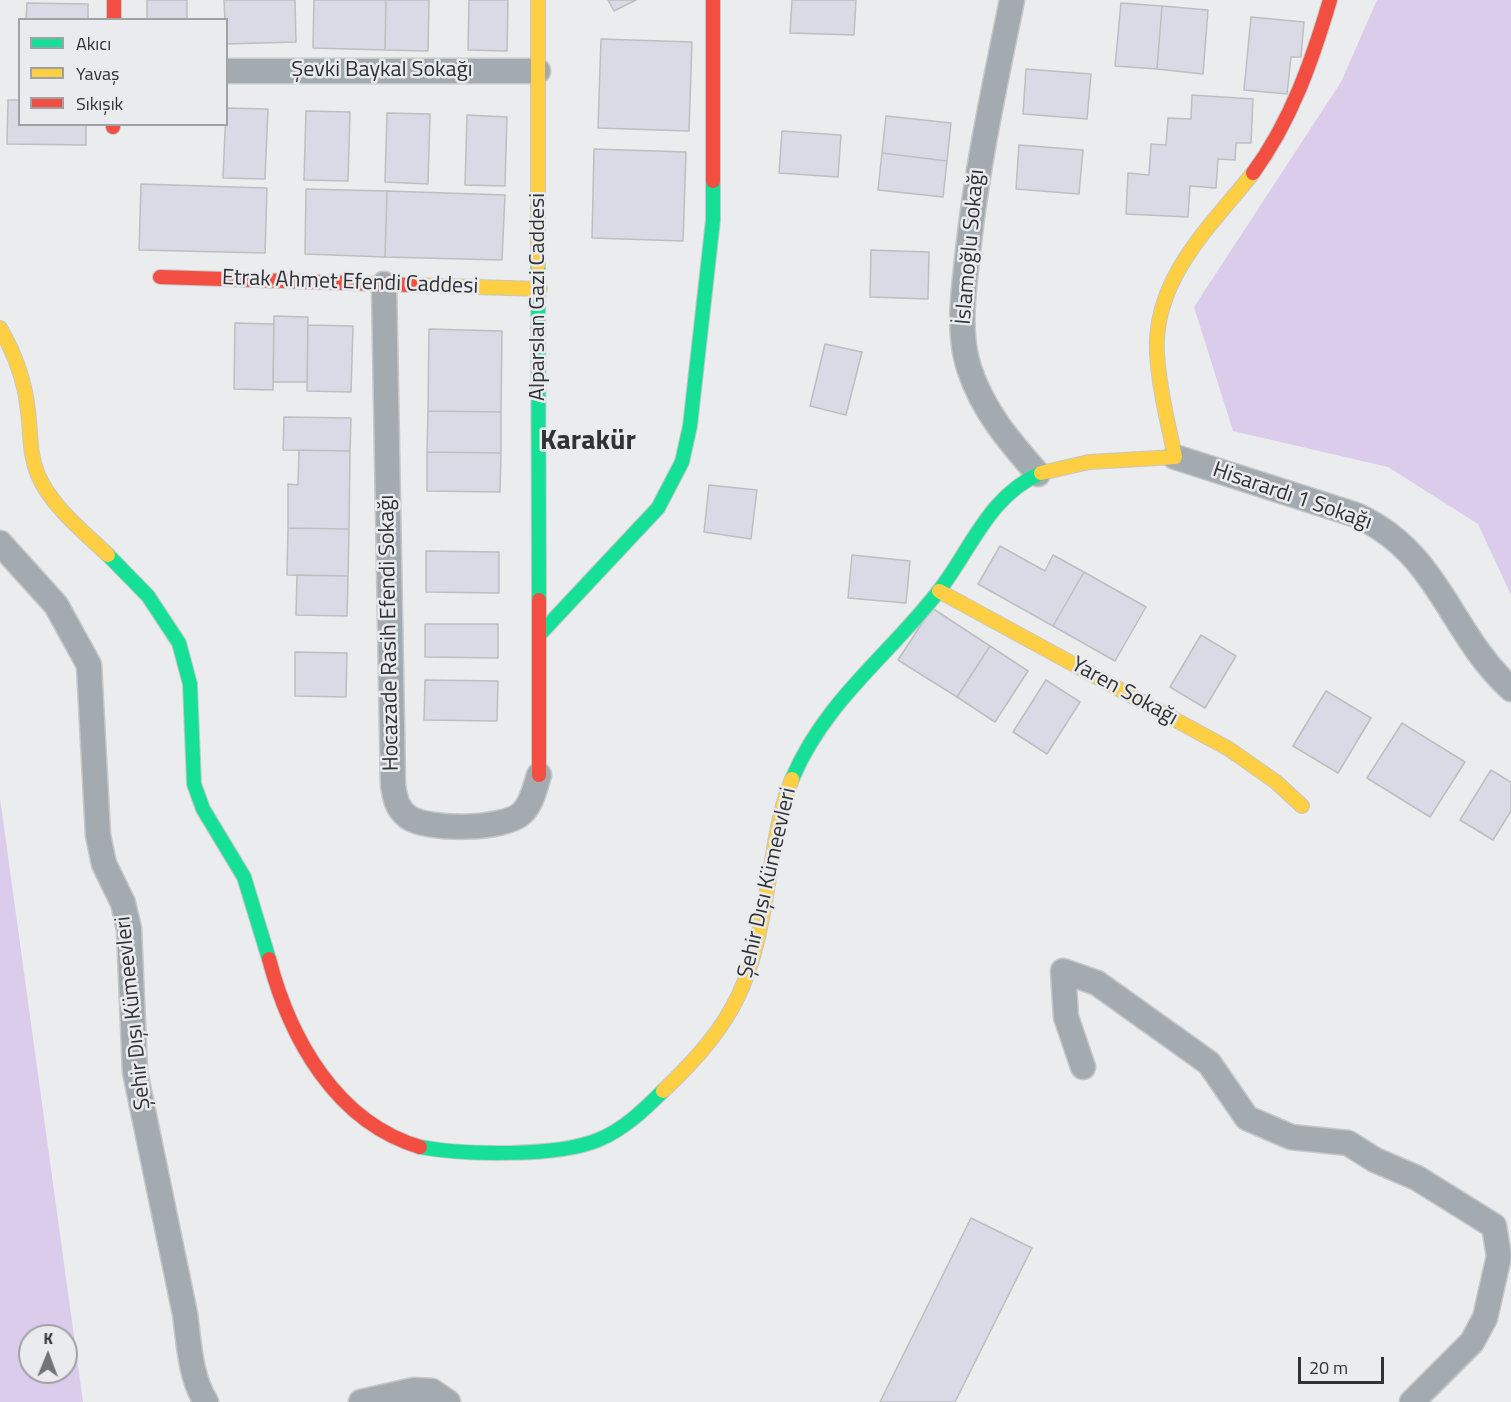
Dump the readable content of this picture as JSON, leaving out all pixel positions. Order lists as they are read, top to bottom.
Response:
{
  "streets": {
    "street": [
      "Şevki Baykal Sokağı",
      "İslamoğlu Sokağı",
      "Etrak Ahmet Efendi Caddesi",
      "Alparslan Gazi Caddesi",
      "Hisarardı 1 Sokağı",
      "Hocazade Rasih Efendi Sokağı",
      "Yaren Sokağı",
      "Şehir Dışı Kümeevleri"
    ]
  },
  "crossings": [
    ["Şevki Baykal Sokağı", "Alparslan Gazi Caddesi"],
    ["İslamoğlu Sokağı", "Şehir Dışı Kümeevleri"],
    ["Etrak Ahmet Efendi Caddesi", "Alparslan Gazi Caddesi"],
    ["Etrak Ahmet Efendi Caddesi", "Hocazade Rasih Efendi Sokağı"],
    ["Alparslan Gazi Caddesi", "Hocazade Rasih Efendi Sokağı"],
    ["Hisarardı 1 Sokağı", "Şehir Dışı Kümeevleri"],
    ["Yaren Sokağı", "Şehir Dışı Kümeevleri"]
  ],
  "districts": ["Karakür"],
  "legend": ["Akıcı", "Yavaş", "Sıkışık"],
  "scale_bar": "20 m",
  "north": "top"
}
